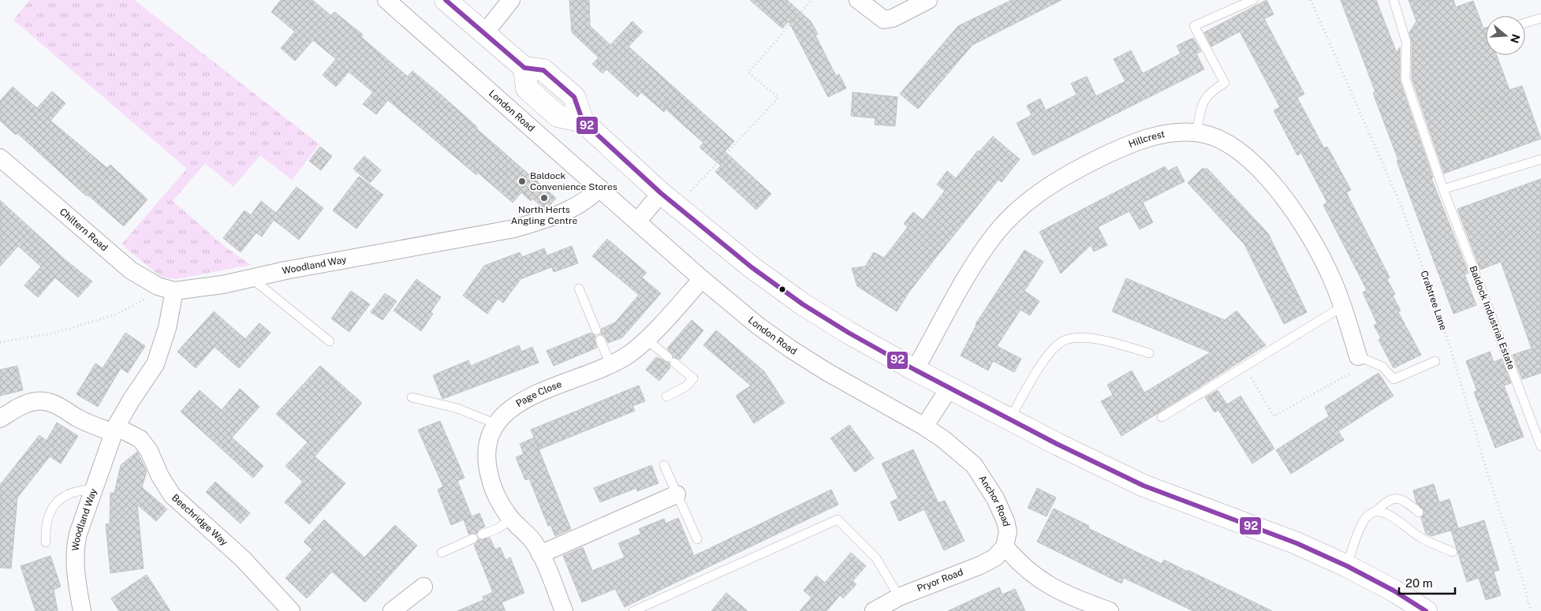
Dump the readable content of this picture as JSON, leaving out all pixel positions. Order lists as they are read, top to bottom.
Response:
{
  "streets": {
    "street": [
      "London Road",
      "Hillcrest",
      "Chiltern Road",
      "Woodland Way",
      "Page Close",
      "Anchor Road",
      "Beechridge Way",
      "Pryor Road"
    ],
    "lane": ["Baldock Industrial Estate"],
    "path": ["Crabtree Lane"]
  },
  "crossings": [
    ["London Road", "Woodland Way"],
    ["London Road", "Page Close"],
    ["London Road", "Anchor Road"],
    ["Chiltern Road", "Woodland Way"],
    ["Woodland Way", "Beechridge Way"],
    ["Anchor Road", "Pryor Road"]
  ],
  "places": ["Baldock Convenience Stores", "North Herts Angling Centre"],
  "lines": ["transit line 92"],
  "scale_bar": "20 m",
  "north": "right"
}
